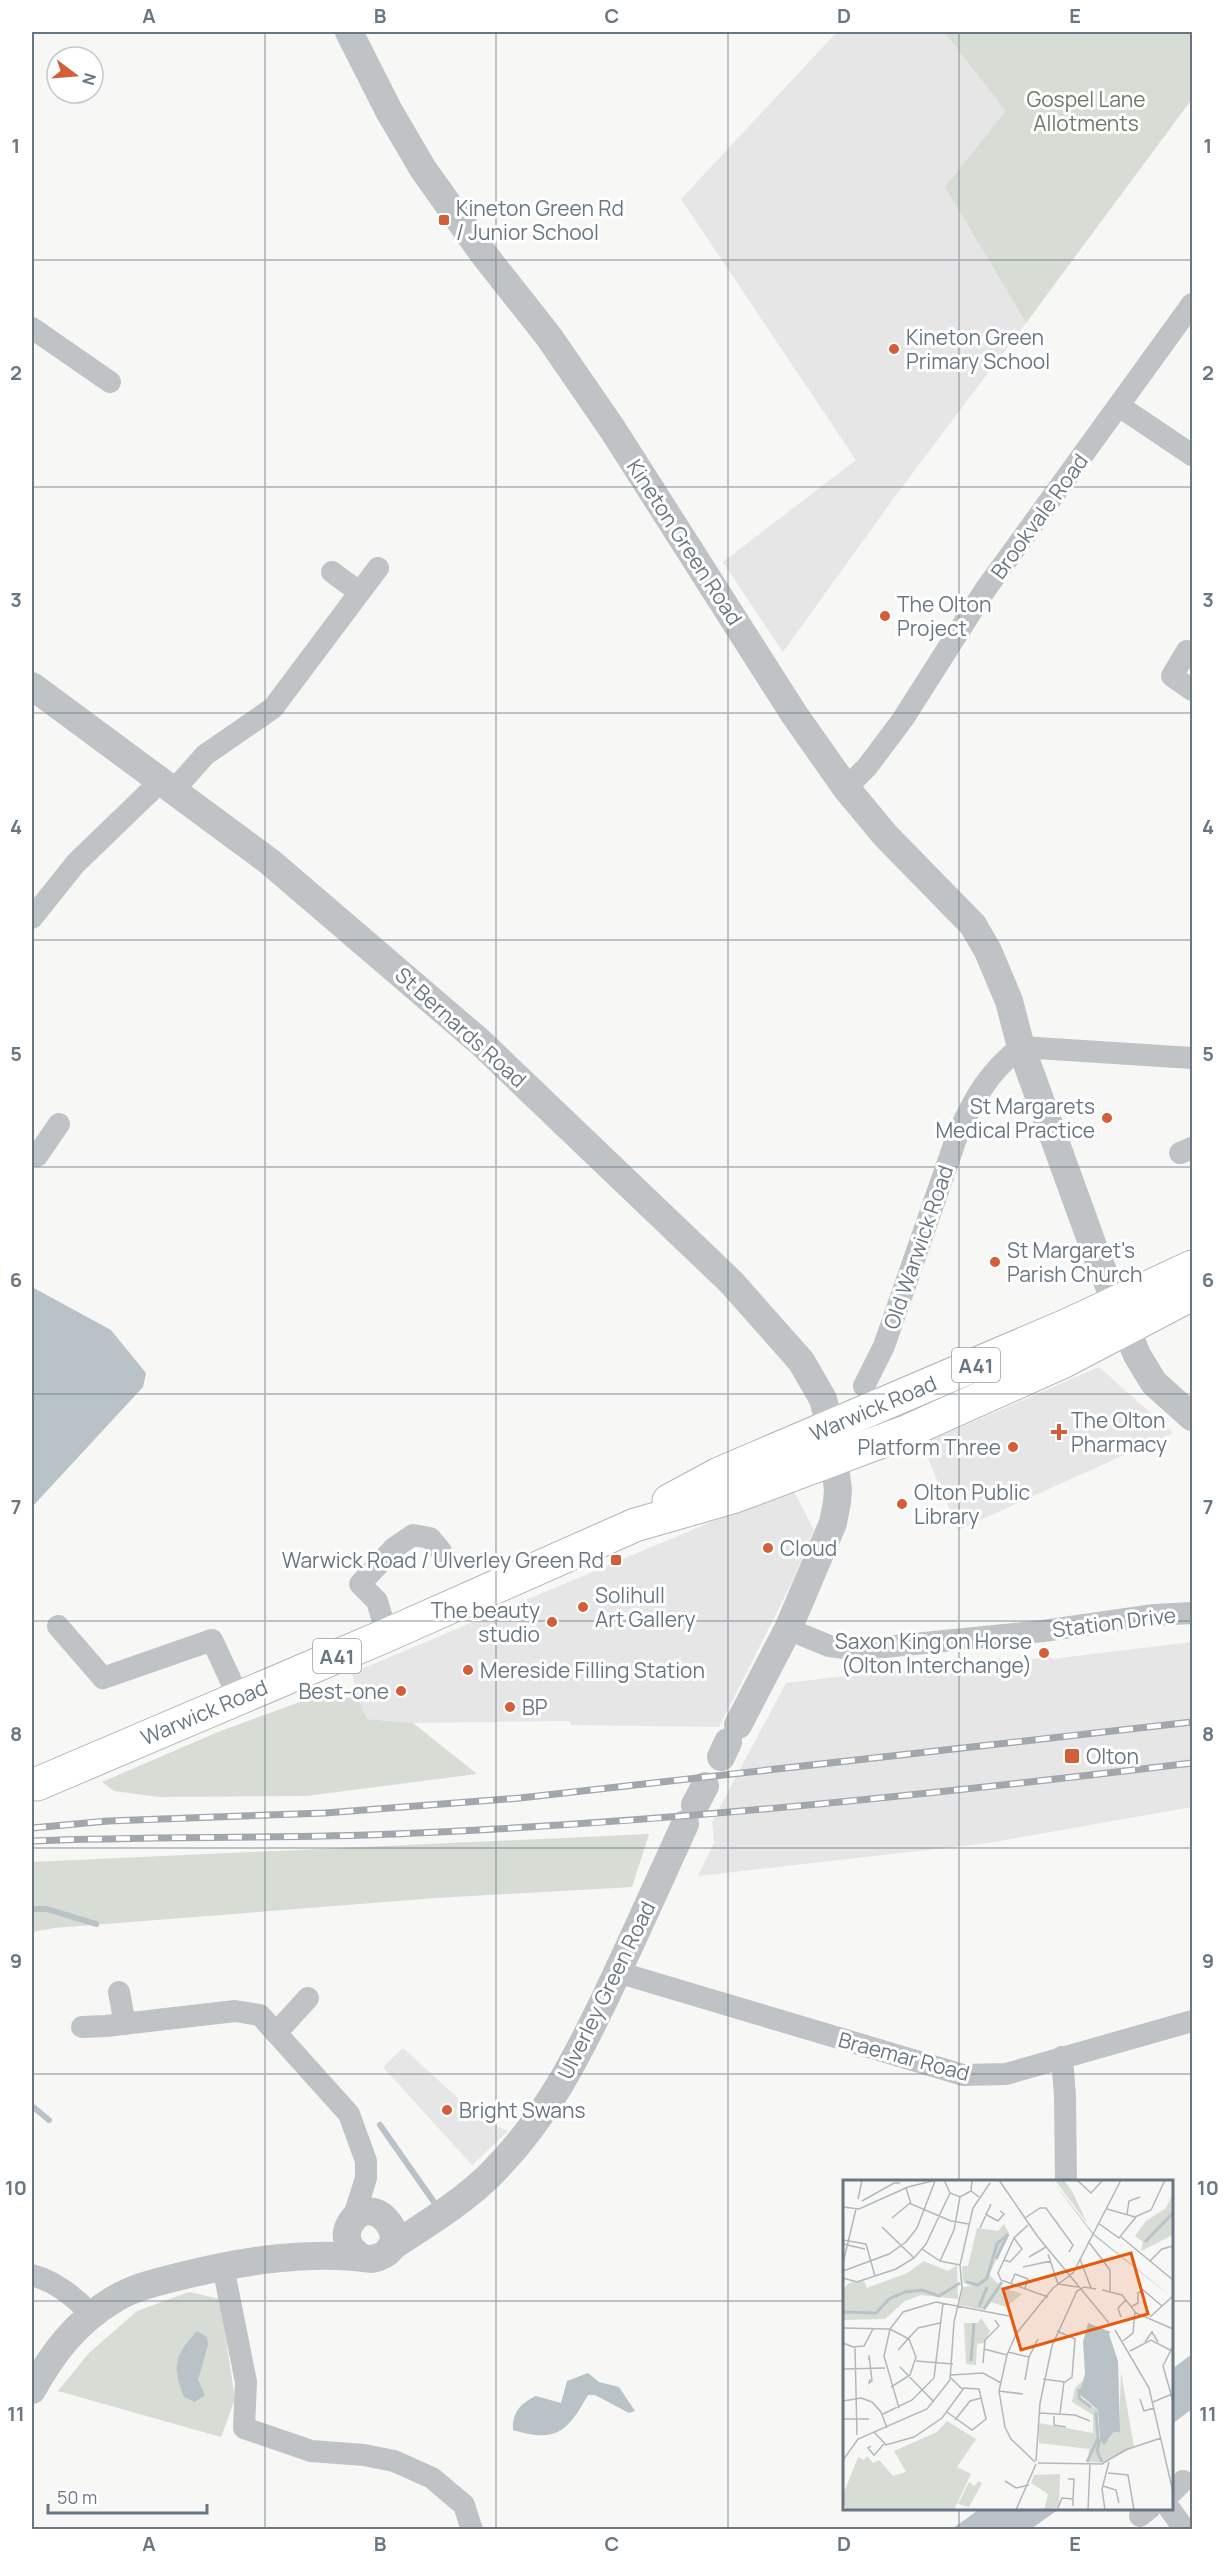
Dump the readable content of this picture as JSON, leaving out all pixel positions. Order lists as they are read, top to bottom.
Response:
{
  "streets": {
    "highway": ["A41", "Warwick Road"],
    "street": [
      "Brookvale Road",
      "Kineton Green Road",
      "St Bernards Road",
      "Old Warwick Road",
      "Station Drive",
      "Ulverley Green Road",
      "Braemar Road"
    ]
  },
  "crossings": [
    ["Brookvale Road", "Kineton Green Road"],
    ["Kineton Green Road", "Old Warwick Road"],
    ["Kineton Green Road", "Warwick Road"],
    ["St Bernards Road", "Warwick Road"],
    ["Ulverley Green Road", "Braemar Road"]
  ],
  "parks": ["Gospel Lane Allotments"],
  "places": {
    "transit": ["Kineton Green Rd / Junior School", "Warwick Road / Ulverley Green Rd", "Olton"],
    "other": [
      "Kineton Green Primary School",
      "The Olton Project",
      "St Margarets Medical Practice",
      "St Margaret's Parish Church",
      "Platform Three",
      "Olton Public Library",
      "Cloud",
      "Solihull Art Gallery",
      "The beauty studio",
      "Saxon King on Horse (Olton Interchange)",
      "Mereside Filling Station",
      "Best-one",
      "BP",
      "Bright Swans"
    ],
    "health": ["The Olton Pharmacy"]
  },
  "scale_bar": "50 m",
  "north": "right",
  "grid": {
    "columns": [
      "A",
      "B",
      "C",
      "D",
      "E"
    ],
    "rows": [
      "1",
      "2",
      "3",
      "4",
      "5",
      "6",
      "7",
      "8",
      "9",
      "10",
      "11"
    ]
  }
}
